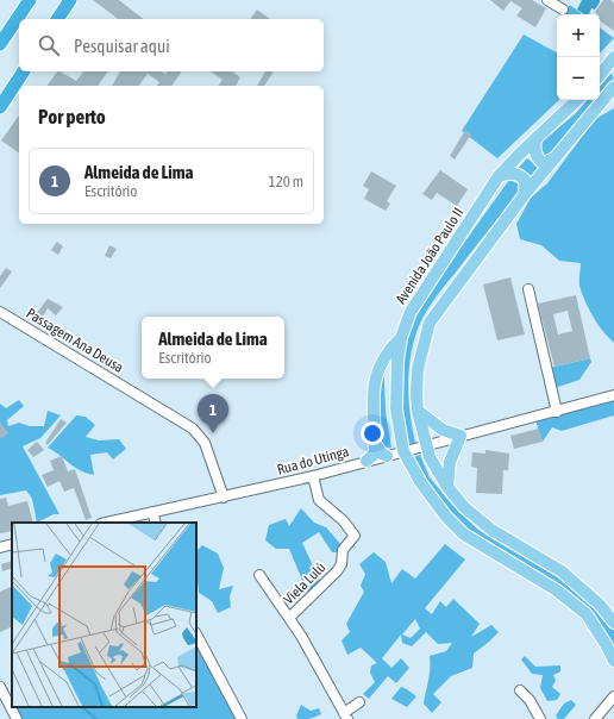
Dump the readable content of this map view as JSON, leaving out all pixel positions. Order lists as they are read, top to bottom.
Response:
{
  "streets": {
    "main road": ["Avenida João Paulo II"],
    "street": ["Passagem Ana Deusa", "Rua do Utinga", "Viela Lulú"]
  },
  "crossings": [
    ["Avenida João Paulo II", "Rua do Utinga"],
    ["Passagem Ana Deusa", "Rua do Utinga"],
    ["Rua do Utinga", "Viela Lulú"]
  ],
  "page": {
    "map_buttons": ["+", "−"],
    "search": "Pesquisar aqui",
    "heading": "Por perto",
    "list": [
      {
        "mark": "1",
        "name": "Almeida de Lima",
        "note": "Escritório",
        "value": "120 m"
      }
    ],
    "popup": ["Almeida de Lima", "Escritório"],
    "pins": "1"
  }
}
